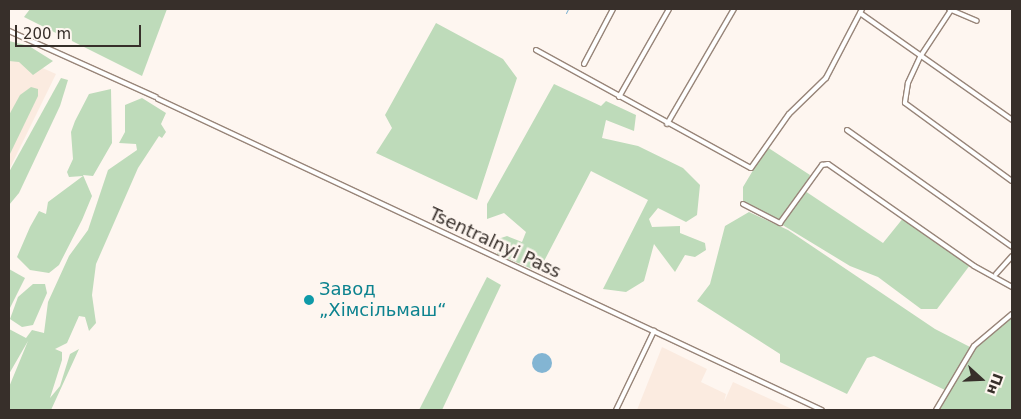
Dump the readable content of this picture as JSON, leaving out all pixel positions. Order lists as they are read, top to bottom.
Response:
{
  "streets": {
    "street": ["Tsentralnyi Pass"]
  },
  "places": ["Завод „Хімсільмаш“"],
  "scale_bar": "200 m",
  "north": "right"
}
